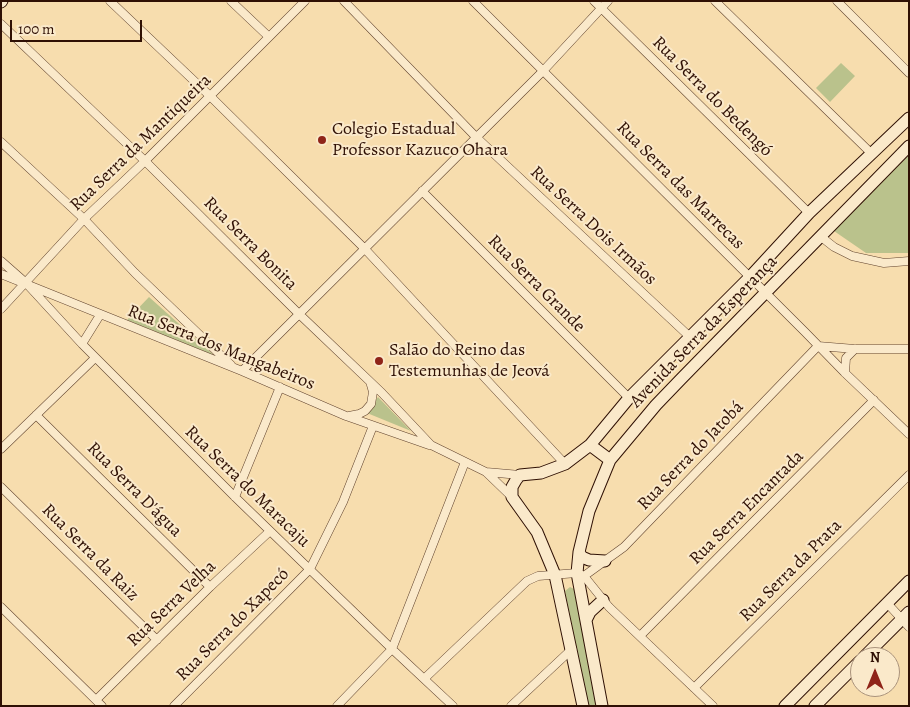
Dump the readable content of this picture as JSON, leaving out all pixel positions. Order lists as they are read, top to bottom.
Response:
{
  "streets": {
    "street": [
      "Rua Serra do Bedengó",
      "Rua Serra da Mantiqueira",
      "Rua Serra das Marrecas",
      "Rua Serra Dois Irmãos",
      "Rua Serra Bonita",
      "Rua Serra Grande",
      "Avenida Serra da Esperança",
      "Rua Serra dos Mangabeiros",
      "Rua Serra do Jatobá",
      "Rua Serra do Maracaju",
      "Rua Serra D'água",
      "Rua Serra Encantada",
      "Rua Serra da Raiz",
      "Rua Serra da Prata",
      "Rua Serra Velha",
      "Rua Serra do Xapecó"
    ]
  },
  "crossings": [
    ["Rua Serra do Bedengó", "Avenida Serra da Esperança"],
    ["Rua Serra da Mantiqueira", "Rua Serra Bonita"],
    ["Rua Serra da Mantiqueira", "Rua Serra dos Mangabeiros"],
    ["Rua Serra da Mantiqueira", "Rua Serra do Maracaju"],
    ["Rua Serra das Marrecas", "Avenida Serra da Esperança"],
    ["Rua Serra das Marrecas", "Rua Serra do Jatobá"],
    ["Rua Serra das Marrecas", "Rua Serra Encantada"],
    ["Rua Serra Dois Irmãos", "Avenida Serra da Esperança"],
    ["Rua Serra Bonita", "Avenida Serra da Esperança"],
    ["Rua Serra Bonita", "Rua Serra dos Mangabeiros"],
    ["Rua Serra Grande", "Avenida Serra da Esperança"],
    ["Avenida Serra da Esperança", "Rua Serra do Jatobá"],
    ["Rua Serra dos Mangabeiros", "Rua Serra do Maracaju"],
    ["Rua Serra dos Mangabeiros", "Rua Serra do Xapecó"],
    ["Rua Serra do Maracaju", "Rua Serra Velha"],
    ["Rua Serra do Maracaju", "Rua Serra do Xapecó"],
    ["Rua Serra D'água", "Rua Serra Velha"],
    ["Rua Serra da Raiz", "Rua Serra Velha"]
  ],
  "places": ["Colegio Estadual Professor Kazuco Ohara", "Salão do Reino das Testemunhas de Jeová"],
  "scale_bar": "100 m",
  "north": "top"
}
